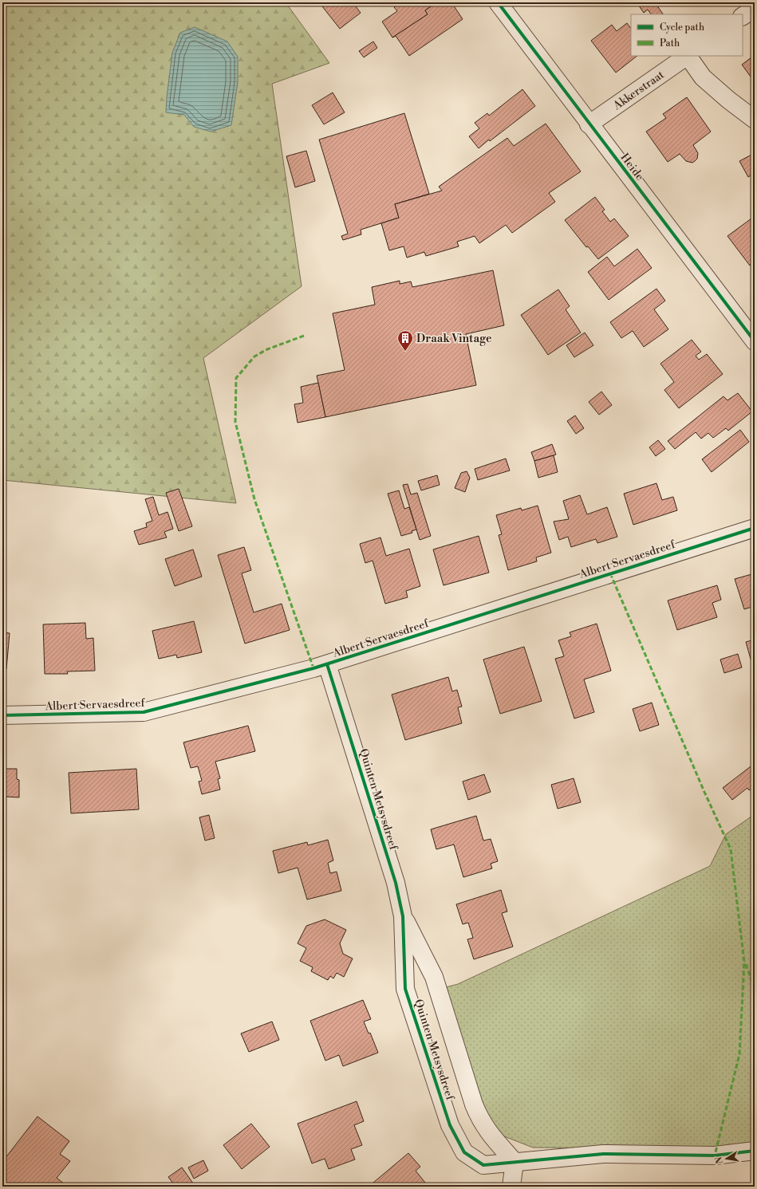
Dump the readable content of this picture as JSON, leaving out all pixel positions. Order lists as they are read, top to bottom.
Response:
{
  "streets": {
    "street": [
      "Akkerstraat",
      "Heide",
      "Albert Servaesdreef",
      "Quinten Metsysdreef"
    ]
  },
  "crossings": [
    ["Akkerstraat", "Heide"],
    ["Albert Servaesdreef", "Quinten Metsysdreef"]
  ],
  "places": {
    "building": ["Draak Vintage"]
  },
  "legend": ["Cycle path", "Path"],
  "north": "left"
}
